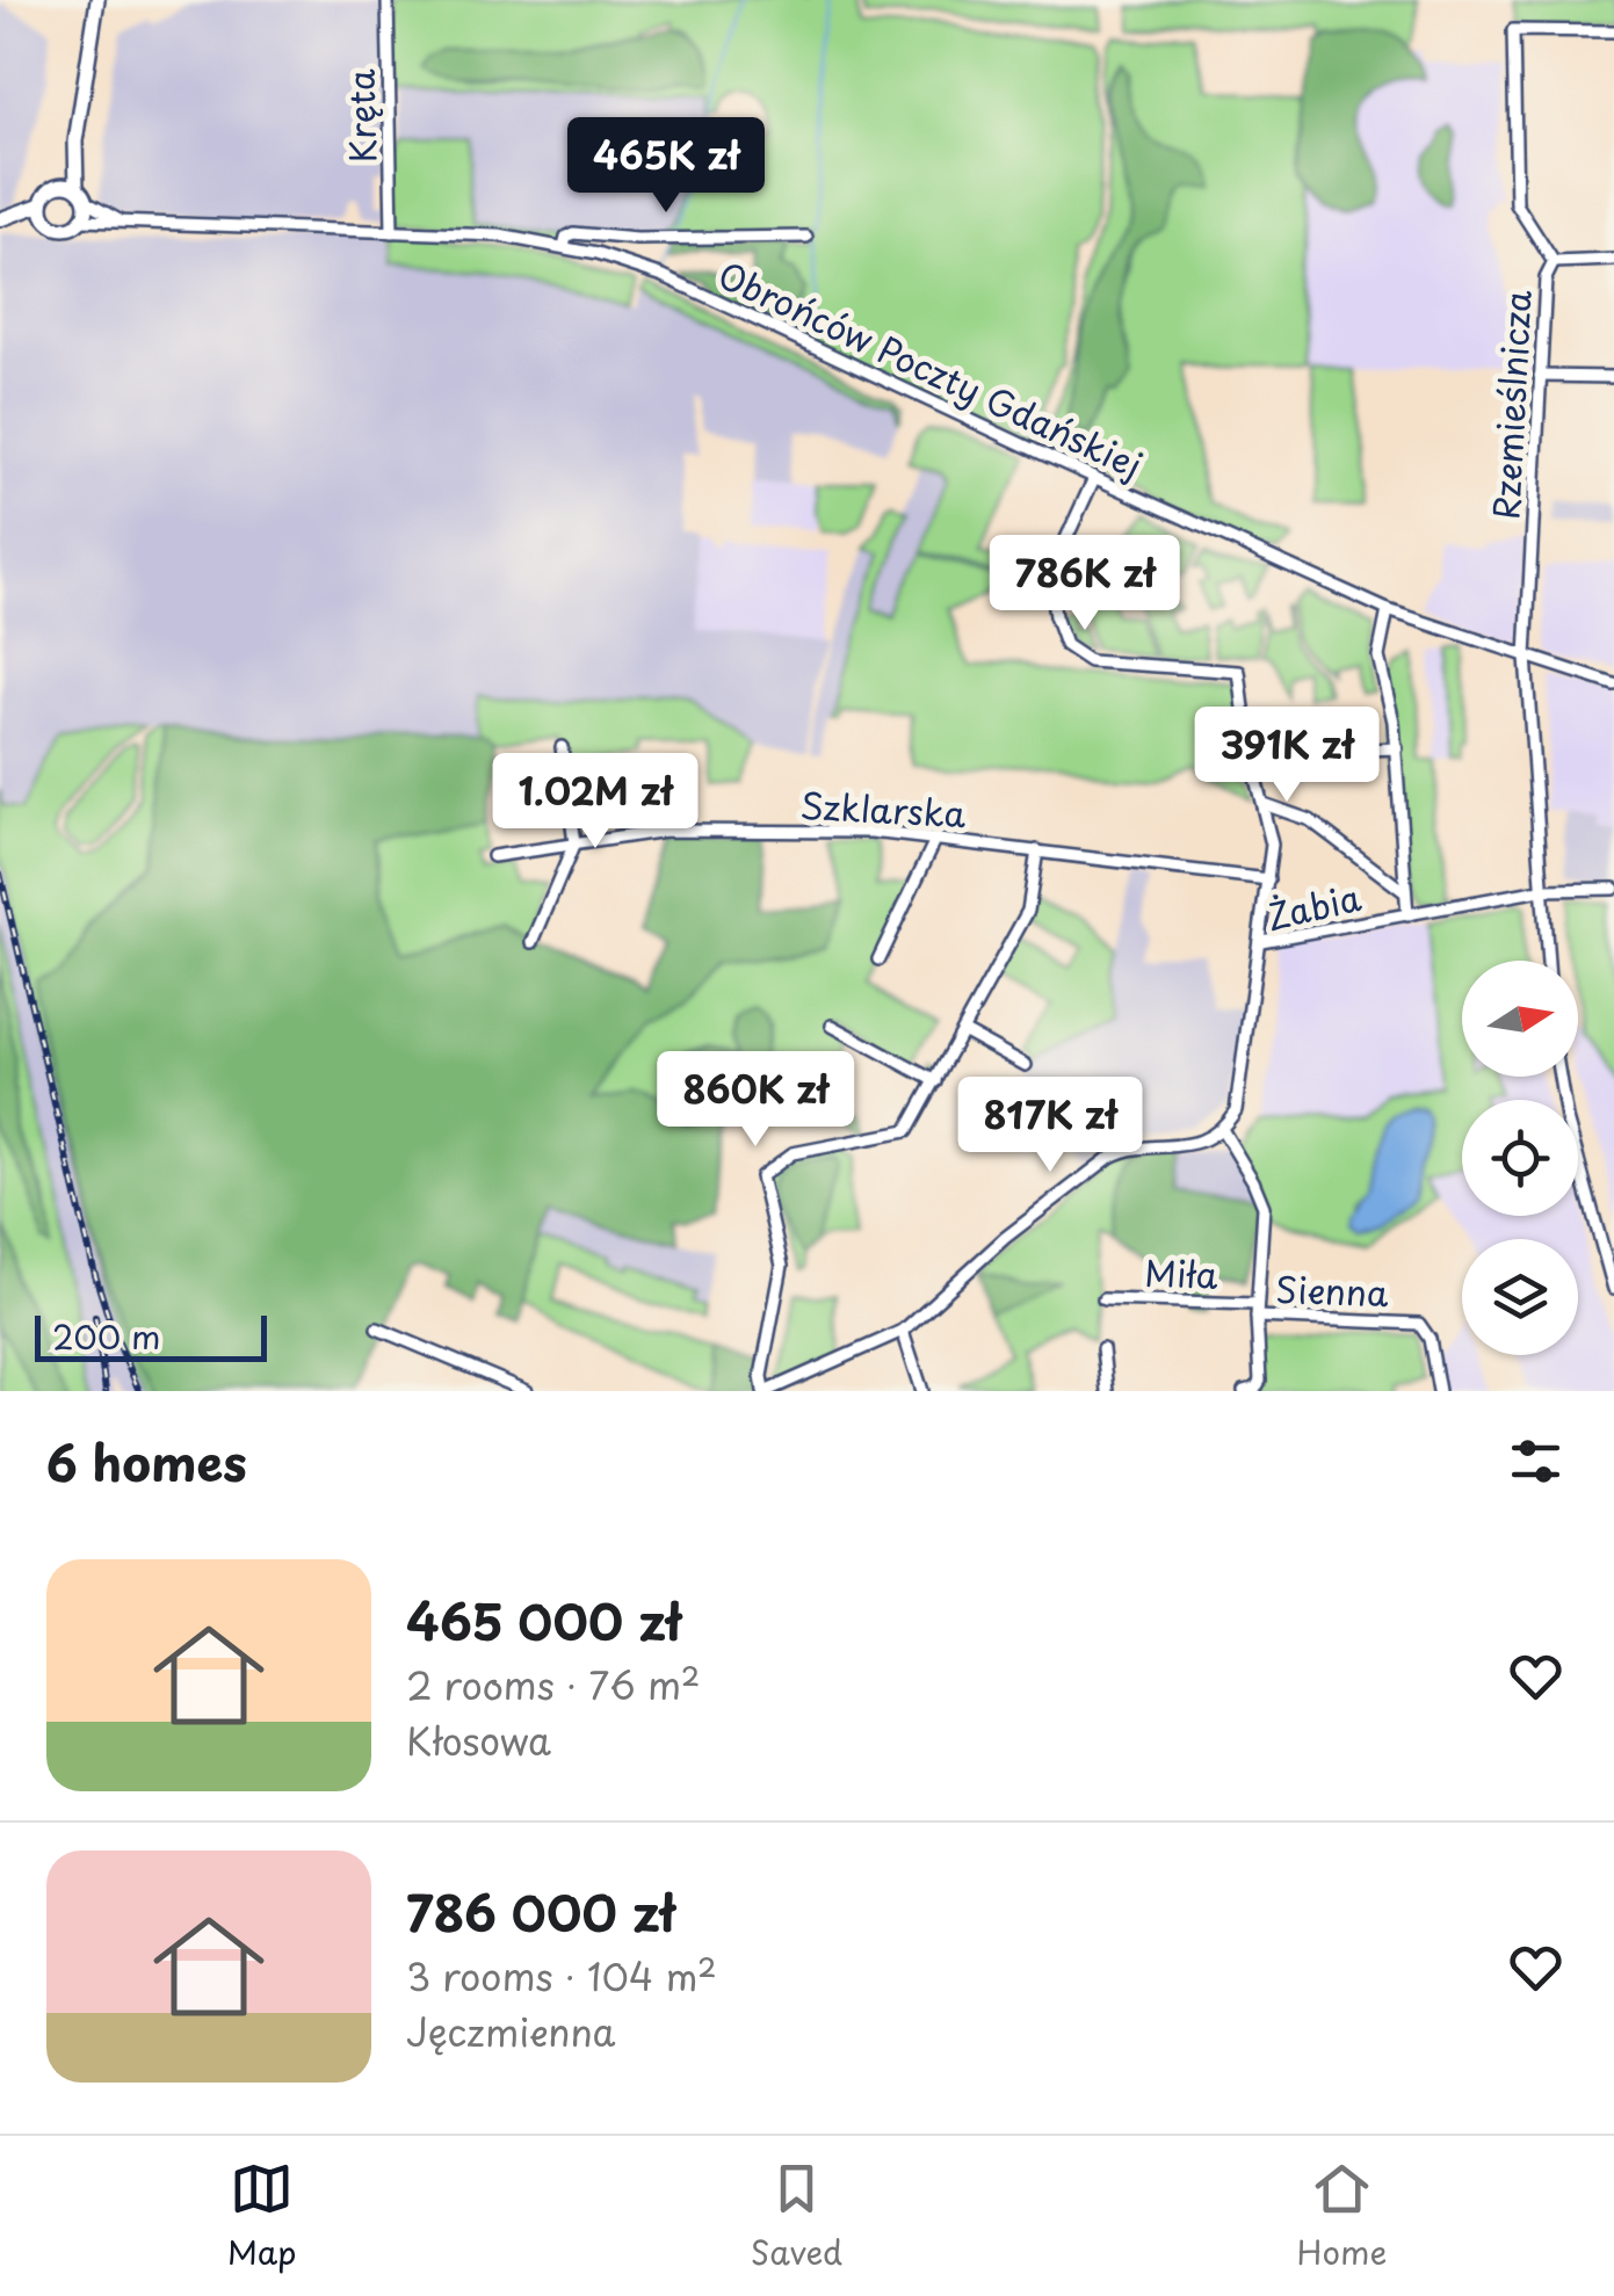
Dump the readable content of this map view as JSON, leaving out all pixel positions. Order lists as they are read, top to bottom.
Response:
{
  "streets": {
    "street": [
      "Kręta",
      "Obrońców Poczty Gdańskiej",
      "Rzemieślnicza",
      "Szklarska",
      "Żabia",
      "Miła",
      "Sienna"
    ]
  },
  "crossings": [
    ["Kręta", "Obrońców Poczty Gdańskiej"],
    ["Obrońców Poczty Gdańskiej", "Rzemieślnicza"],
    ["Rzemieślnicza", "Żabia"],
    ["Miła", "Sienna"]
  ],
  "scale_bar": "200 m",
  "north": "right",
  "page": {
    "price": [
      "465K zł",
      "786K zł",
      "391K zł",
      "1.02M zł",
      "860K zł",
      "817K zł"
    ],
    "scale": "200 m",
    "heading": "6 homes",
    "list": [
      {
        "name": "465 000 zł",
        "note": "2 rooms · 76 m² · Kłosowa"
      },
      {
        "name": "786 000 zł",
        "note": "3 rooms · 104 m² · Jęczmienna"
      }
    ],
    "tabs": ["Map", "Saved", "Home"]
  }
}
